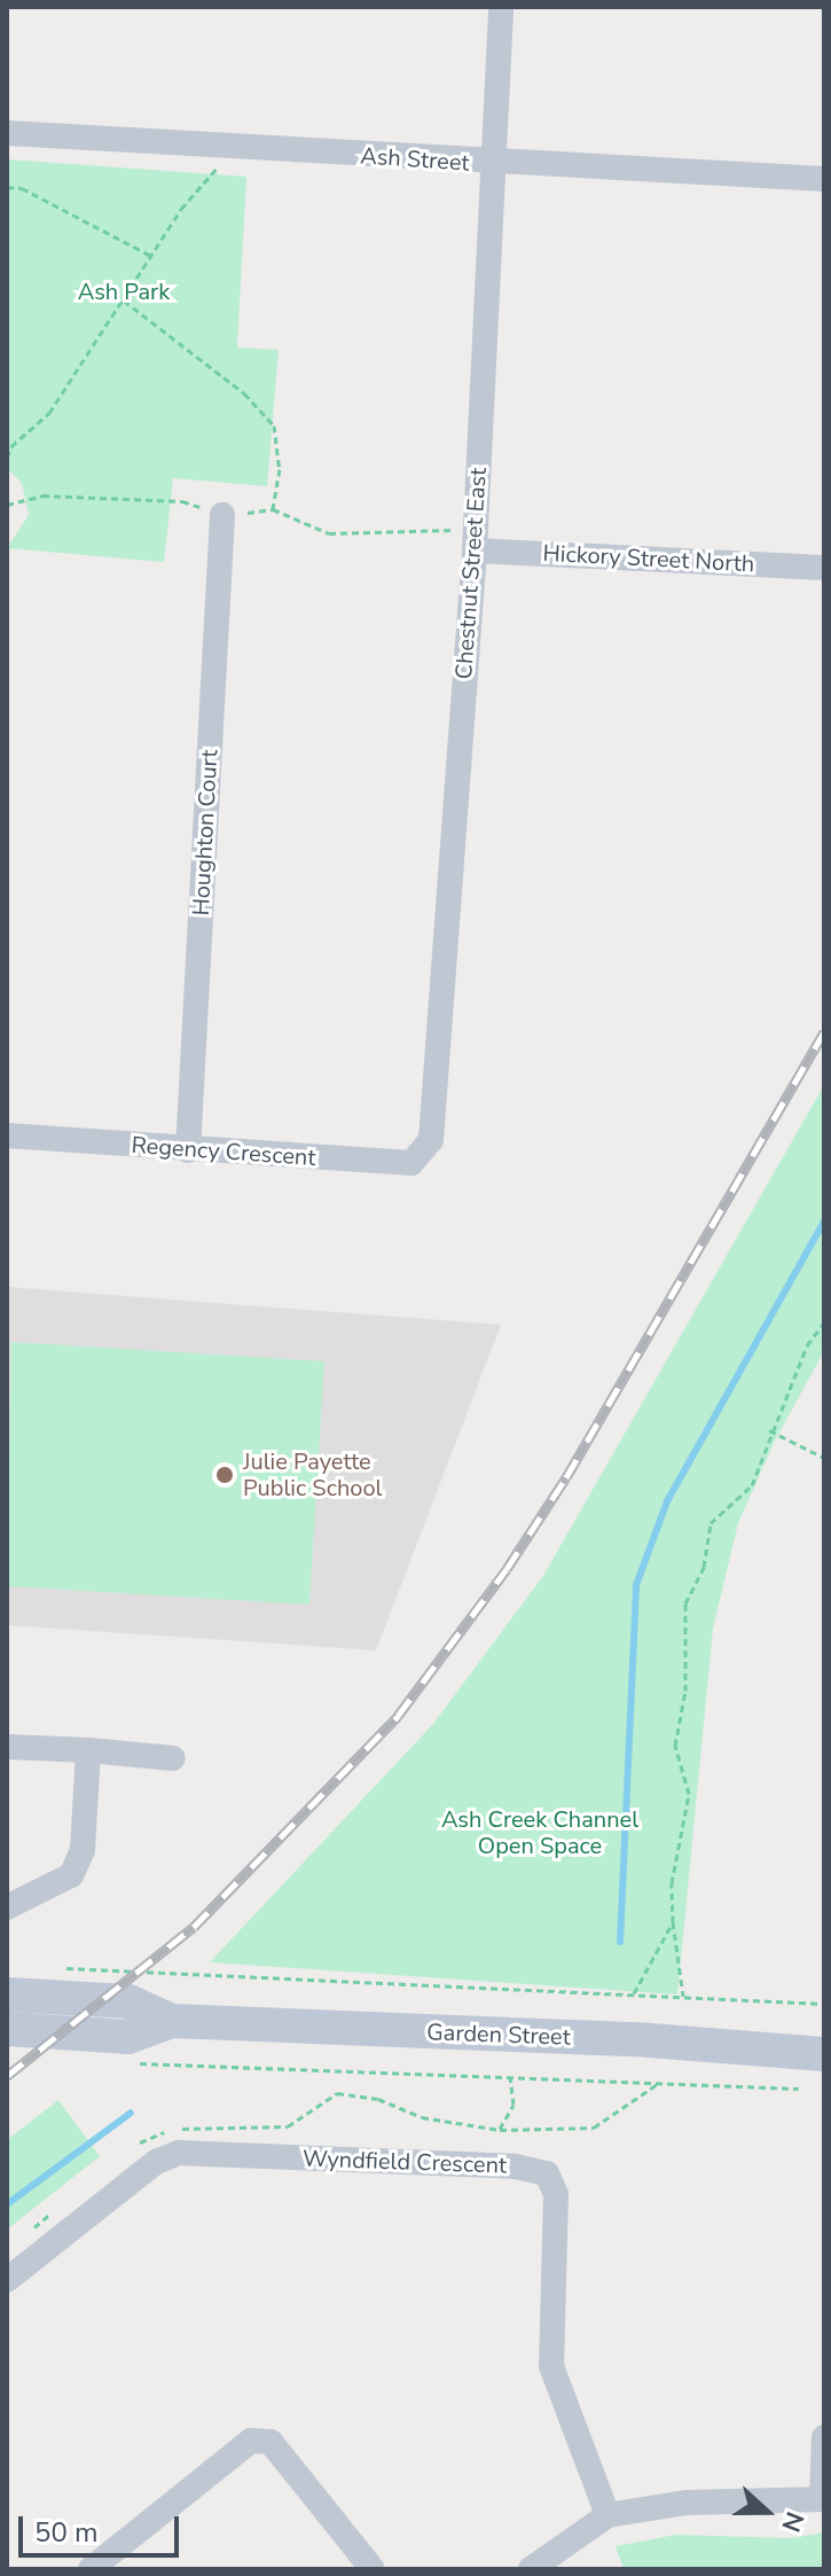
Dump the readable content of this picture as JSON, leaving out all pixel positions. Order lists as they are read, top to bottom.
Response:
{
  "streets": {
    "street": [
      "Ash Street",
      "Hickory Street North",
      "Chestnut Street East",
      "Houghton Court",
      "Regency Crescent",
      "Garden Street",
      "Wyndfield Crescent"
    ]
  },
  "crossings": [
    ["Ash Street", "Chestnut Street East"],
    ["Hickory Street North", "Chestnut Street East"],
    ["Chestnut Street East", "Regency Crescent"],
    ["Houghton Court", "Regency Crescent"]
  ],
  "parks": ["Ash Park", "Ash Creek Channel Open Space"],
  "places": ["Julie Payette Public School"],
  "scale_bar": "50 m",
  "north": "right"
}
